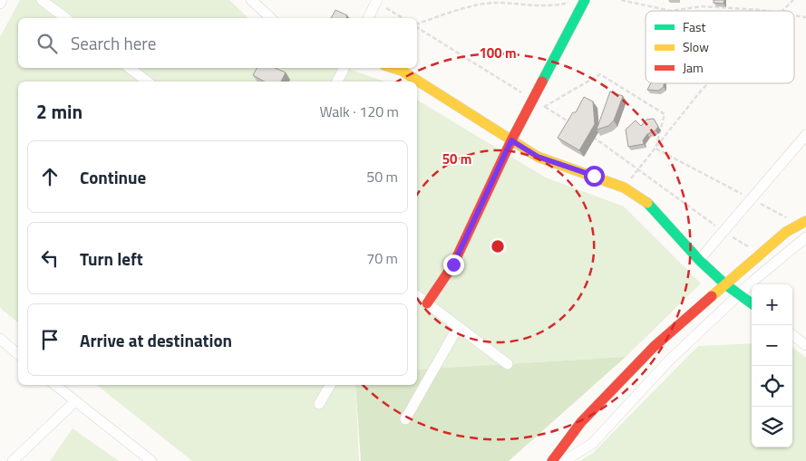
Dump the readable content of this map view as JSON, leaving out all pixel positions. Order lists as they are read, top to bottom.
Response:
{
  "legend": ["Fast", "Slow", "Jam"],
  "page": {
    "search": "Search here",
    "heading": ["2 min", "Walk · 120 m"],
    "list": [
      ["Continue", "50 m"],
      ["Turn left", "70 m"],
      "Arrive at destination"
    ],
    "map_buttons": ["+", "−"]
  },
  "rings": ["100 m", "50 m"]
}
